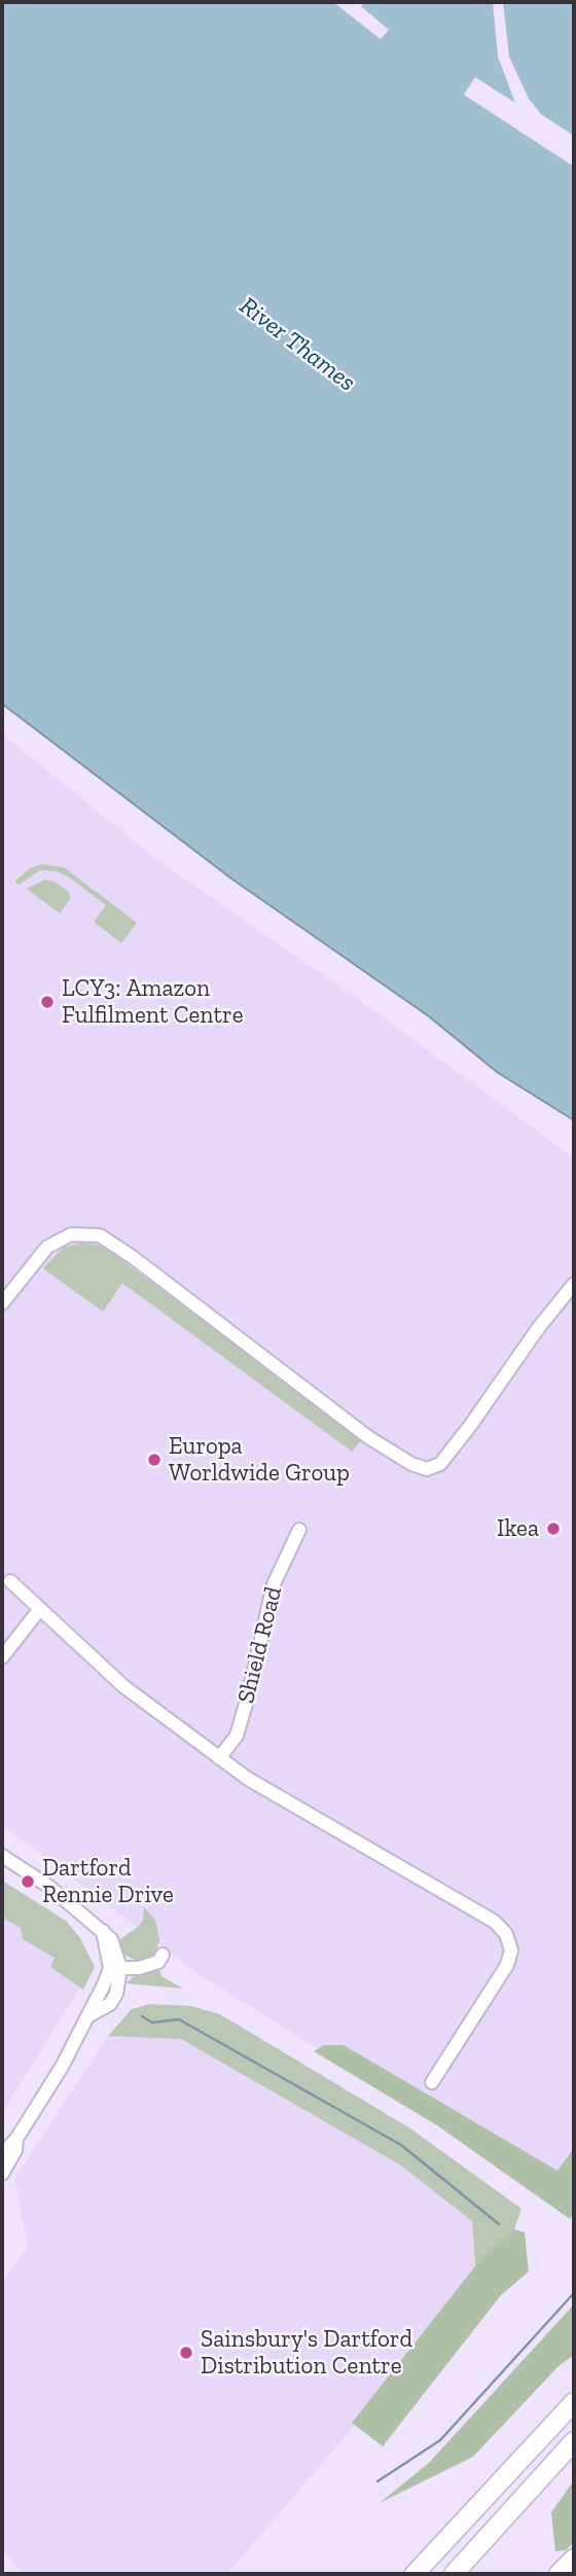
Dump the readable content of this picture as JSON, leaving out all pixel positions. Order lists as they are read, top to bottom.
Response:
{
  "streets": {
    "street": ["Shield Road"]
  },
  "water": ["River Thames"],
  "places": [
    "LCY3: Amazon Fulfilment Centre",
    "Europa Worldwide Group",
    "Ikea",
    "Dartford Rennie Drive",
    "Sainsbury's Dartford Distribution Centre"
  ]
}
